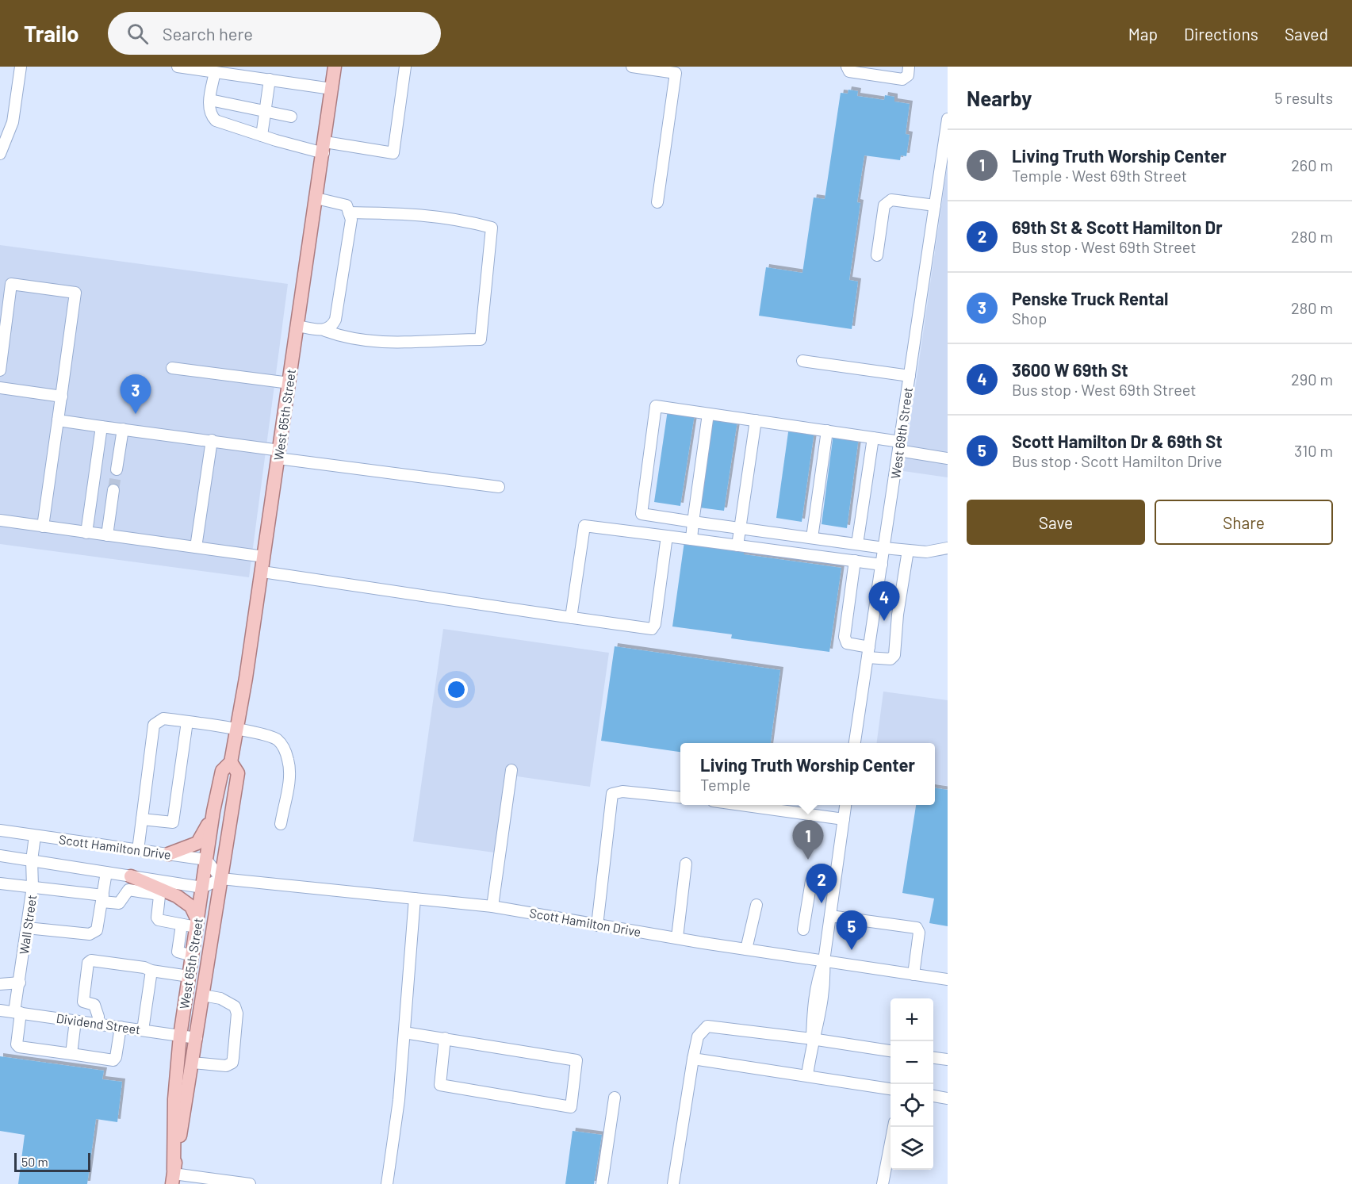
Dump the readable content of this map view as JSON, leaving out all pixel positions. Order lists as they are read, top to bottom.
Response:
{
  "streets": {
    "main road": ["West 65th Street"],
    "street": [
      "West 69th Street",
      "Scott Hamilton Drive",
      "Wall Street",
      "Dividend Street"
    ]
  },
  "crossings": [
    ["West 65th Street", "Scott Hamilton Drive"],
    ["West 65th Street", "Dividend Street"],
    ["Scott Hamilton Drive", "Wall Street"],
    ["Wall Street", "Dividend Street"]
  ],
  "scale_bar": "50 m",
  "page": {
    "header": "Trailo",
    "search": "Search here",
    "nav": ["Map", "Directions", "Saved"],
    "heading": ["Nearby", "5 results"],
    "list": [
      {
        "mark": "1",
        "name": "Living Truth Worship Center",
        "note": "Temple · West 69th Street",
        "value": "260 m"
      },
      {
        "mark": "2",
        "name": "69th St & Scott Hamilton Dr",
        "note": "Bus stop · West 69th Street",
        "value": "280 m"
      },
      {
        "mark": "3",
        "name": "Penske Truck Rental",
        "note": "Shop",
        "value": "280 m"
      },
      {
        "mark": "4",
        "name": "3600 W 69th St",
        "note": "Bus stop · West 69th Street",
        "value": "290 m"
      },
      {
        "mark": "5",
        "name": "Scott Hamilton Dr & 69th St",
        "note": "Bus stop · Scott Hamilton Drive",
        "value": "310 m"
      }
    ],
    "pins": [
      "3",
      "4",
      "1",
      "2",
      "5"
    ],
    "buttons": ["Save", "Share"],
    "popup": ["Living Truth Worship Center", "Temple"],
    "map_buttons": ["+", "−"],
    "scale": "50 m"
  }
}
